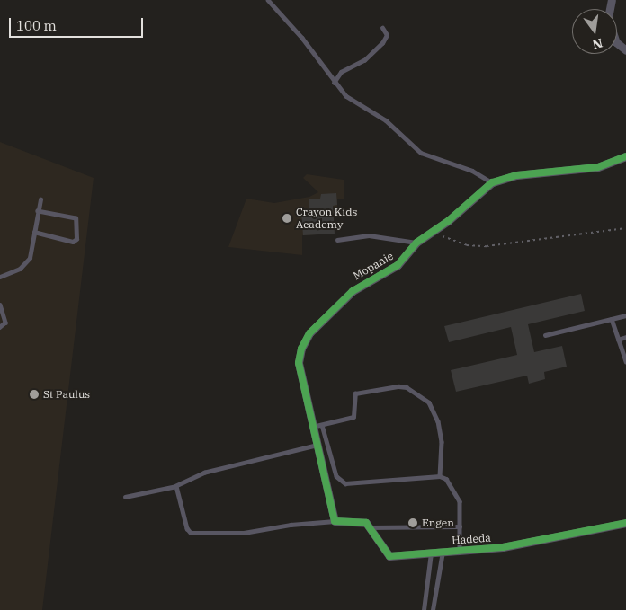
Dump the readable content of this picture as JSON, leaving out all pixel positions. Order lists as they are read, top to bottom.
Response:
{
  "streets": {
    "street": ["Mopanie", "Hadeda"]
  },
  "places": ["Crayon Kids Academy", "St Paulus", "Engen"],
  "scale_bar": "100 m",
  "north": "bottom"
}
